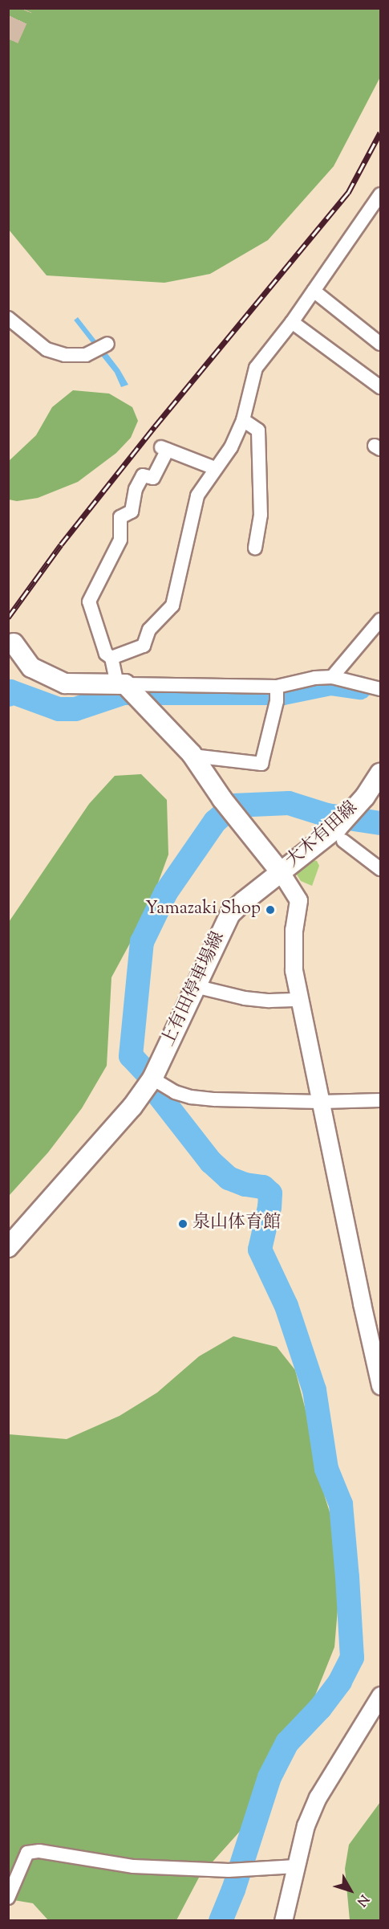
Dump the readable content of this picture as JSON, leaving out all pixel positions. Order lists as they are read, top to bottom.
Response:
{
  "streets": {
    "main road": ["大木有田線", "上有田停車場線"]
  },
  "crossings": [
    ["大木有田線", "上有田停車場線"]
  ],
  "places": ["Yamazaki Shop", "泉山体育館"],
  "north": "bottom right"
}
